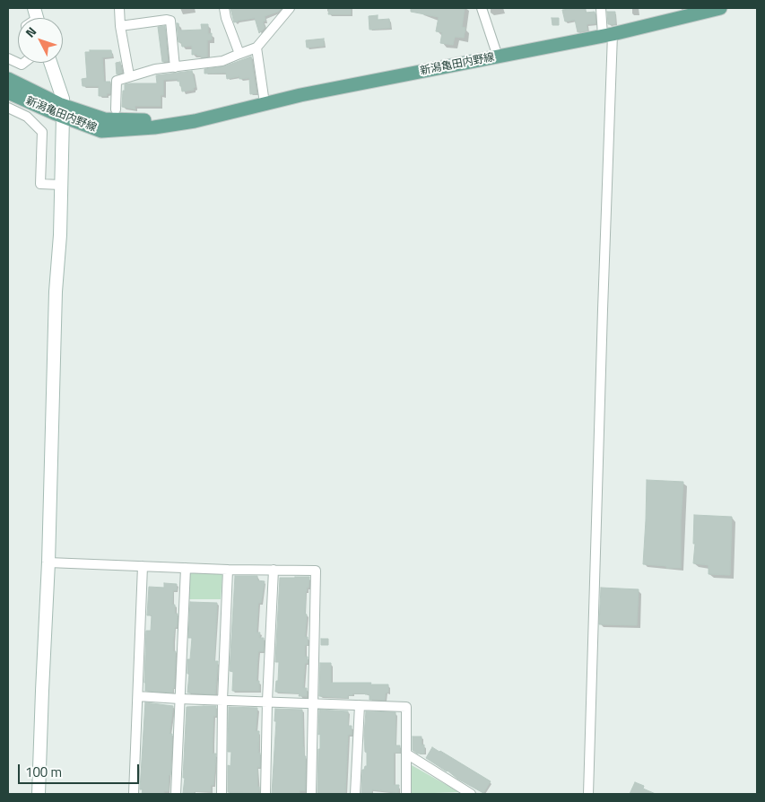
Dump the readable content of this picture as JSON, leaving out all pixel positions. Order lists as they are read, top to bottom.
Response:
{
  "streets": {
    "main road": ["新潟亀田内野線"]
  },
  "scale_bar": "100 m",
  "north": "top left"
}
